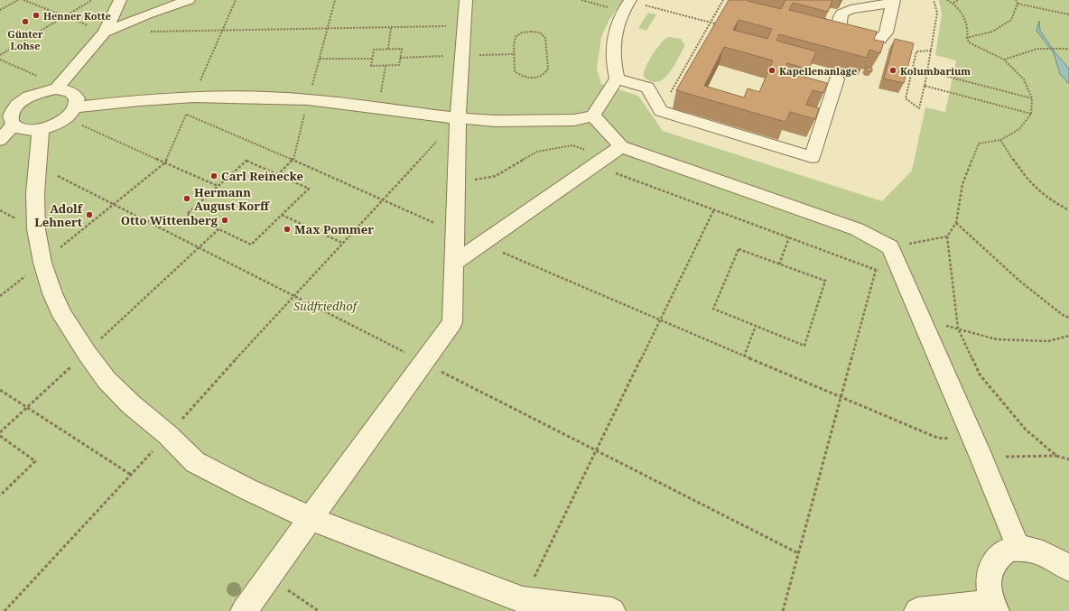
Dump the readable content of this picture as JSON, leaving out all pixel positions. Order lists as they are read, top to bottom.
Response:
{
  "parks": ["Südfriedhof"],
  "places": [
    "Henner Kotte",
    "Günter Lohse",
    "Kapellenanlage",
    "Kolumbarium",
    "Carl Reinecke",
    "Hermann August Korff",
    "Adolf Lehnert",
    "Otto Wittenberg",
    "Max Pommer"
  ]
}
